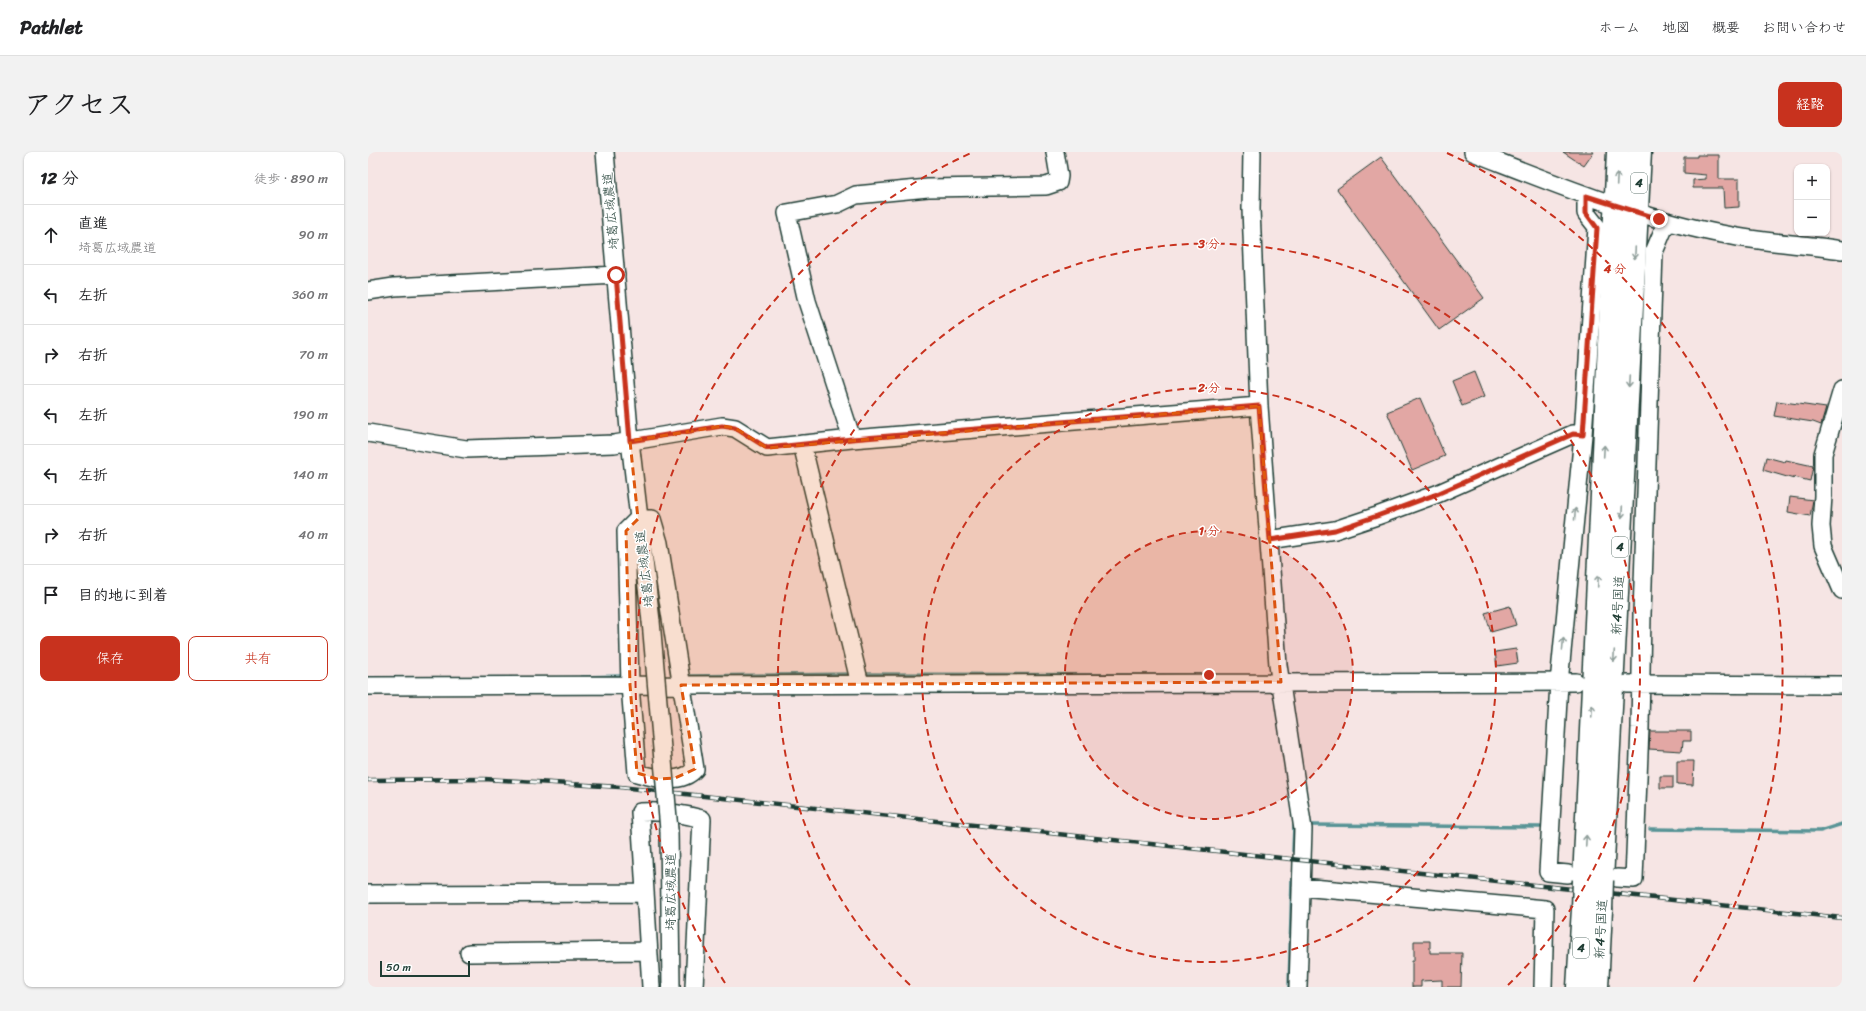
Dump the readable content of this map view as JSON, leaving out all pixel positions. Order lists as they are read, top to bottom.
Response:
{
  "streets": {
    "highway": ["4", "新4号国道"],
    "street": ["埼葛広域農道"]
  },
  "scale_bar": "50 m",
  "page": {
    "header": "Pathlet",
    "nav": [
      "ホーム",
      "地図",
      "概要",
      "お問い合わせ"
    ],
    "title": "アクセス",
    "buttons": [
      "経路",
      ["保存", "共有"]
    ],
    "heading": ["12 分", "徒歩 · 890 m"],
    "map_buttons": ["+", "−"],
    "list": [
      ["直進", "埼葛広域農道", "90 m"],
      ["左折", "360 m"],
      ["右折", "70 m"],
      ["左折", "190 m"],
      ["左折", "140 m"],
      ["右折", "40 m"],
      "目的地に到着"
    ],
    "scale": "50 m"
  },
  "rings": [
    "3 分",
    "4 分",
    "2 分",
    "1 分"
  ]
}
